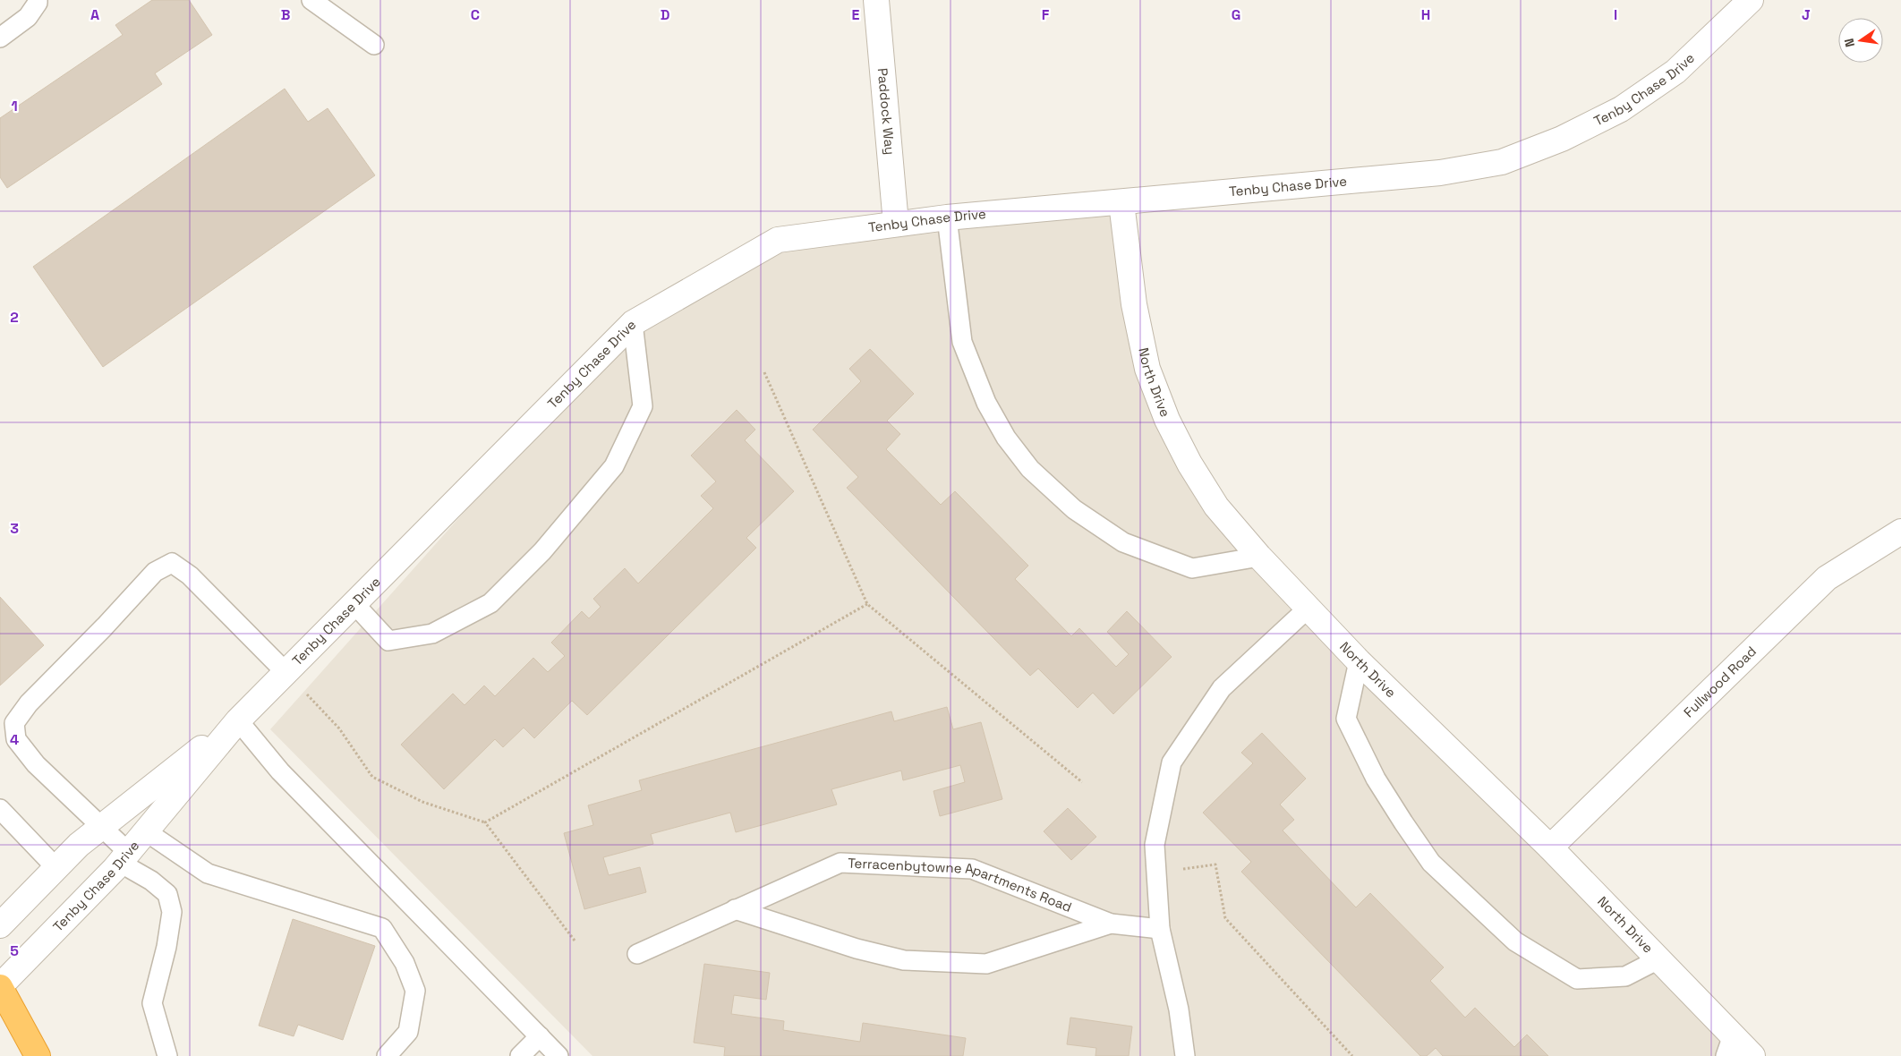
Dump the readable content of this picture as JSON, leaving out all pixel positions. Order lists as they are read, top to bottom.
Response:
{
  "streets": {
    "street": [
      "Tenby Chase Drive",
      "Paddock Way",
      "North Drive",
      "Fullwood Road"
    ],
    "lane": ["Terracenbytowne Apartments Road"]
  },
  "crossings": [
    ["Tenby Chase Drive", "Paddock Way"],
    ["Tenby Chase Drive", "North Drive"],
    ["North Drive", "Fullwood Road"]
  ],
  "north": "left",
  "grid": {
    "columns": [
      "A",
      "B",
      "C",
      "D",
      "E",
      "F",
      "G",
      "H",
      "I",
      "J"
    ],
    "rows": [
      "1",
      "2",
      "3",
      "4",
      "5"
    ]
  }
}
